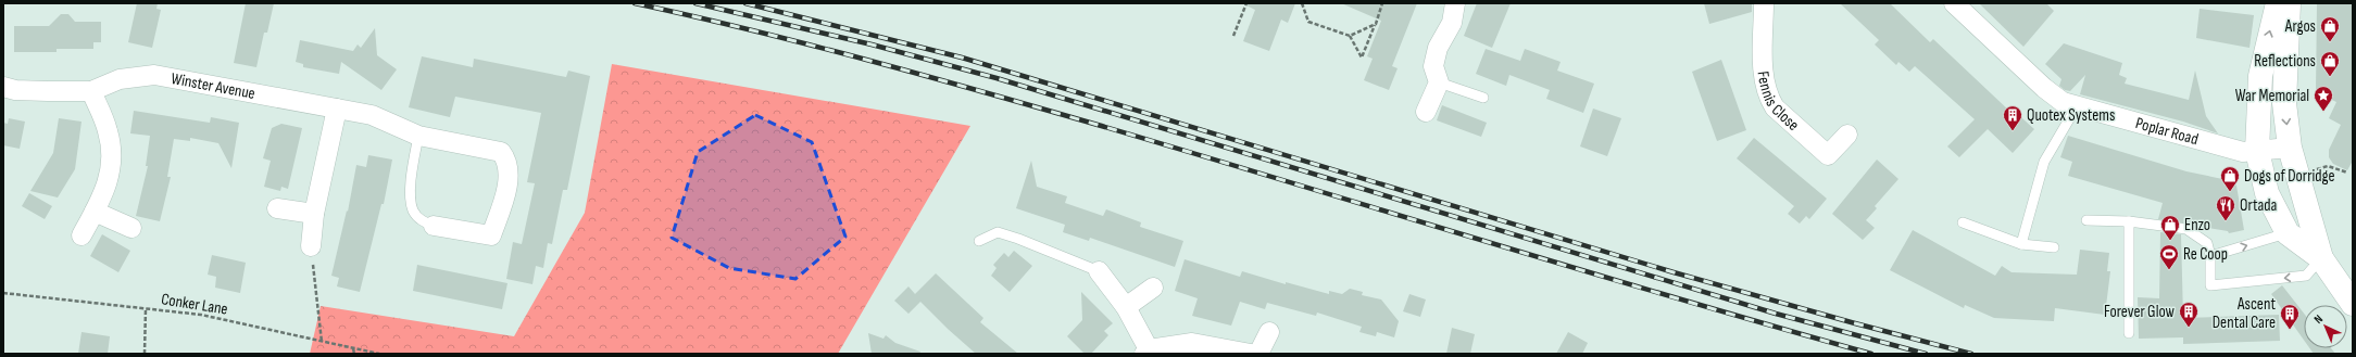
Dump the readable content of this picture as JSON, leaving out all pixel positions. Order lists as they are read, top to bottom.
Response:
{
  "streets": {
    "street": ["Winster Avenue", "Fennis Close", "Poplar Road"],
    "path": ["Conker Lane"]
  },
  "places": {
    "shop": [
      "Argos",
      "Reflections",
      "Dogs of Dorridge",
      "Enzo"
    ],
    "place": ["War Memorial"],
    "building": ["Quotex Systems", "Forever Glow", "Ascent Dental Care"],
    "restaurant": ["Ortada"],
    "sports": ["Re Coop"]
  },
  "north": "top left"
}
